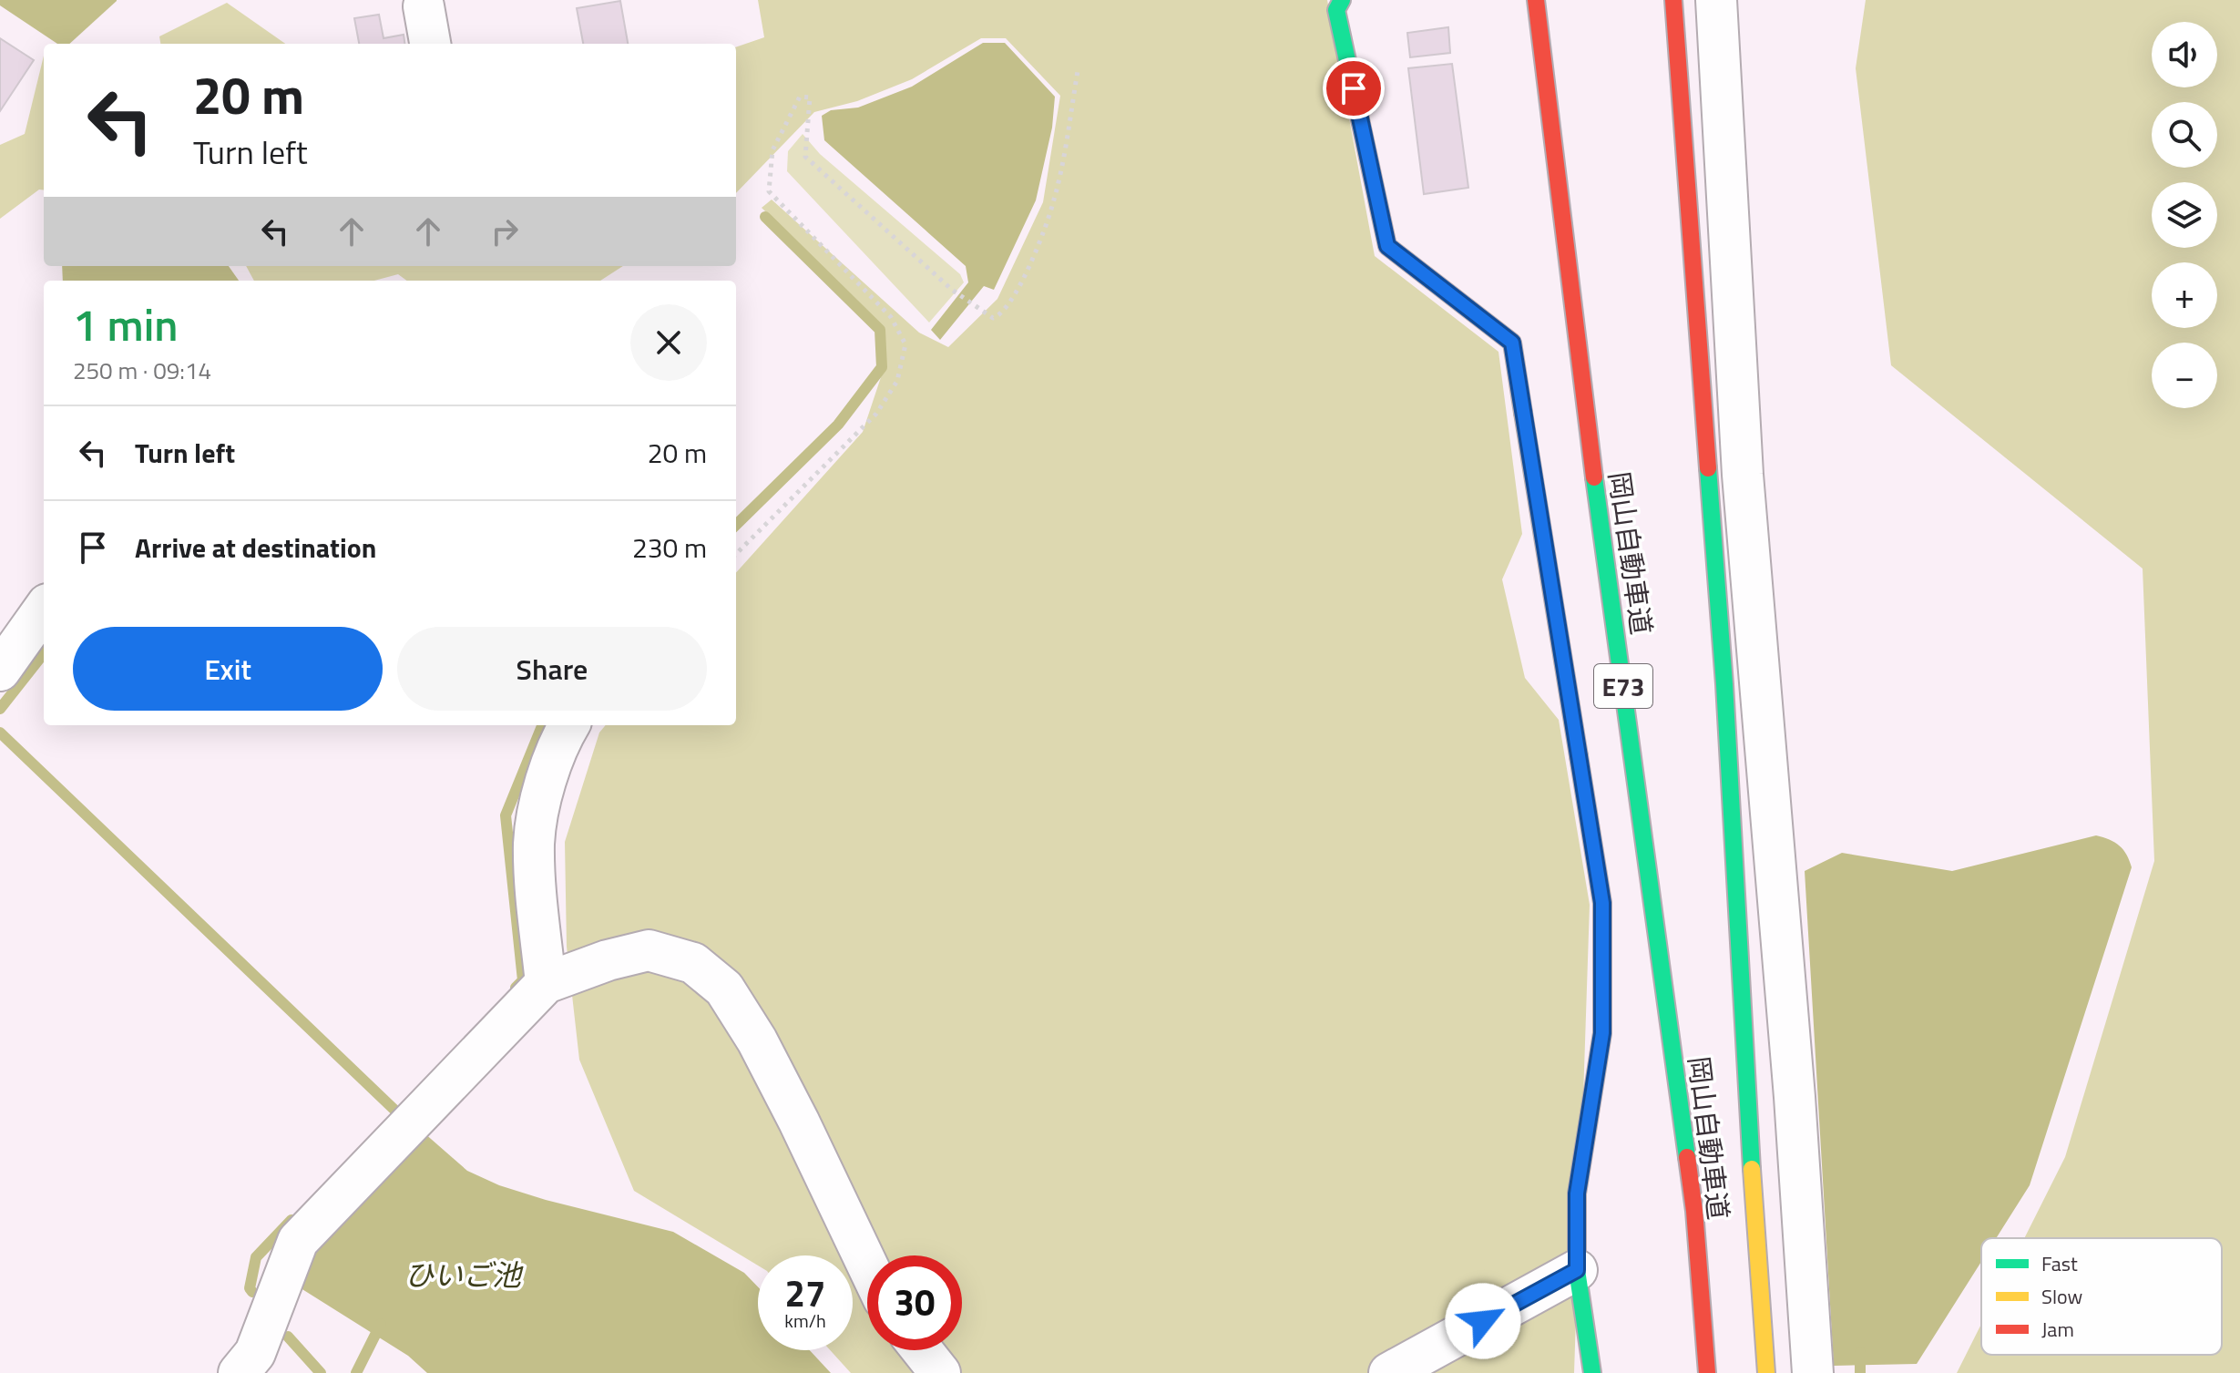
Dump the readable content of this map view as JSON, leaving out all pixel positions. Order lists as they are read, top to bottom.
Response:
{
  "streets": {
    "main road": ["岡山自動車道", "E73"]
  },
  "water": ["ひいご池"],
  "legend": ["Fast", "Slow", "Jam"],
  "page": {
    "map_buttons": ["+", "−"],
    "turn": ["20 m", "Turn left"],
    "heading": ["1 min", "250 m · 09:14"],
    "list": [
      {
        "name": "Turn left",
        "value": "20 m"
      },
      {
        "name": "Arrive at destination",
        "value": "230 m"
      }
    ],
    "buttons": ["Exit", "Share"],
    "speed": "27 km/h",
    "limit": "30"
  }
}
